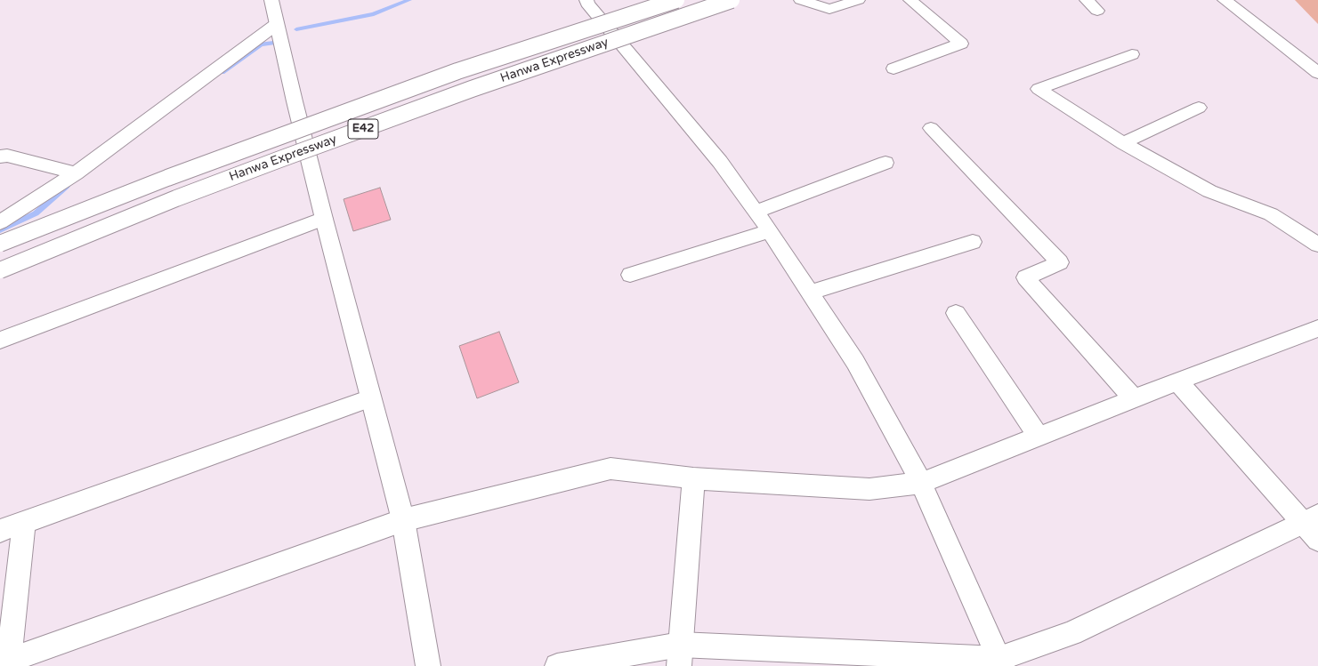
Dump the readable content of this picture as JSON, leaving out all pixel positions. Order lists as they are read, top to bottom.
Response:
{
  "streets": {
    "main road": ["Hanwa Expressway", "E42"]
  }
}
